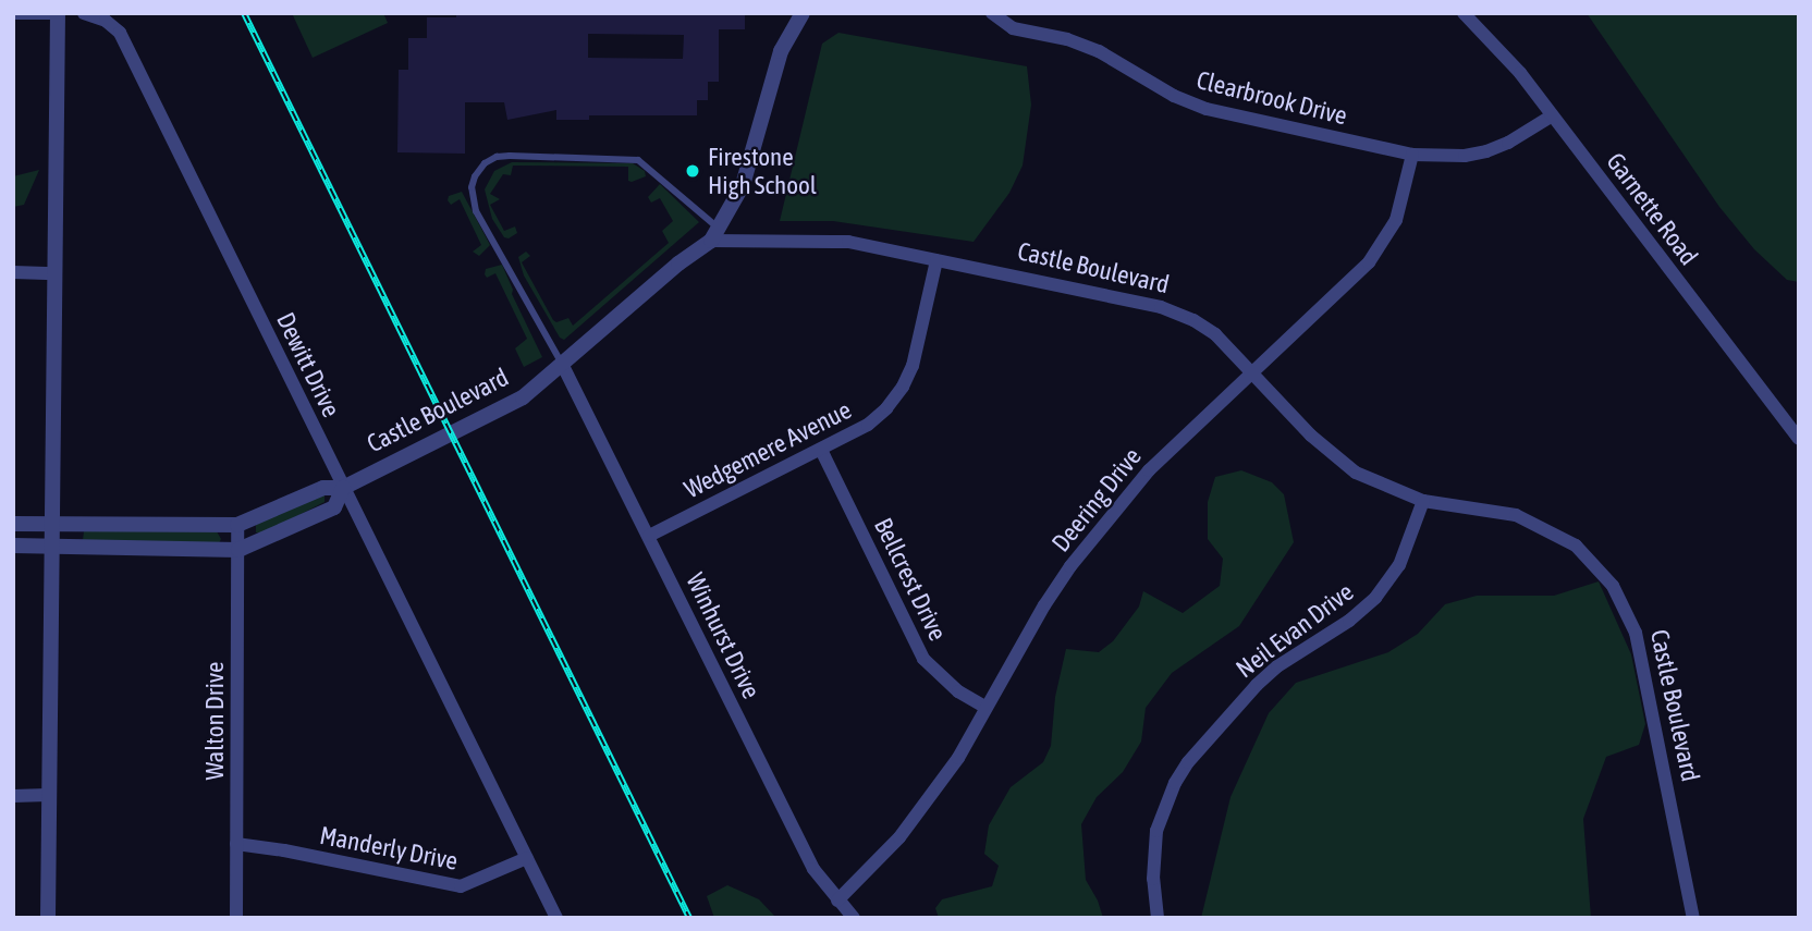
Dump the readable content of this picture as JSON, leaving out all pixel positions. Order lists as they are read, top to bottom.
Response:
{
  "streets": {
    "street": [
      "Clearbrook Drive",
      "Garnette Road",
      "Castle Boulevard",
      "Dewitt Drive",
      "Wedgemere Avenue",
      "Deering Drive",
      "Bellcrest Drive",
      "Neil Evan Drive",
      "Winhurst Drive",
      "Walton Drive",
      "Manderly Drive"
    ]
  },
  "crossings": [
    ["Clearbrook Drive", "Garnette Road"],
    ["Clearbrook Drive", "Deering Drive"],
    ["Castle Boulevard", "Dewitt Drive"],
    ["Castle Boulevard", "Wedgemere Avenue"],
    ["Castle Boulevard", "Deering Drive"],
    ["Castle Boulevard", "Neil Evan Drive"],
    ["Castle Boulevard", "Winhurst Drive"],
    ["Castle Boulevard", "Walton Drive"],
    ["Dewitt Drive", "Manderly Drive"],
    ["Wedgemere Avenue", "Bellcrest Drive"],
    ["Wedgemere Avenue", "Winhurst Drive"],
    ["Deering Drive", "Bellcrest Drive"],
    ["Deering Drive", "Winhurst Drive"],
    ["Walton Drive", "Manderly Drive"]
  ],
  "places": ["Firestone High School"]
}
